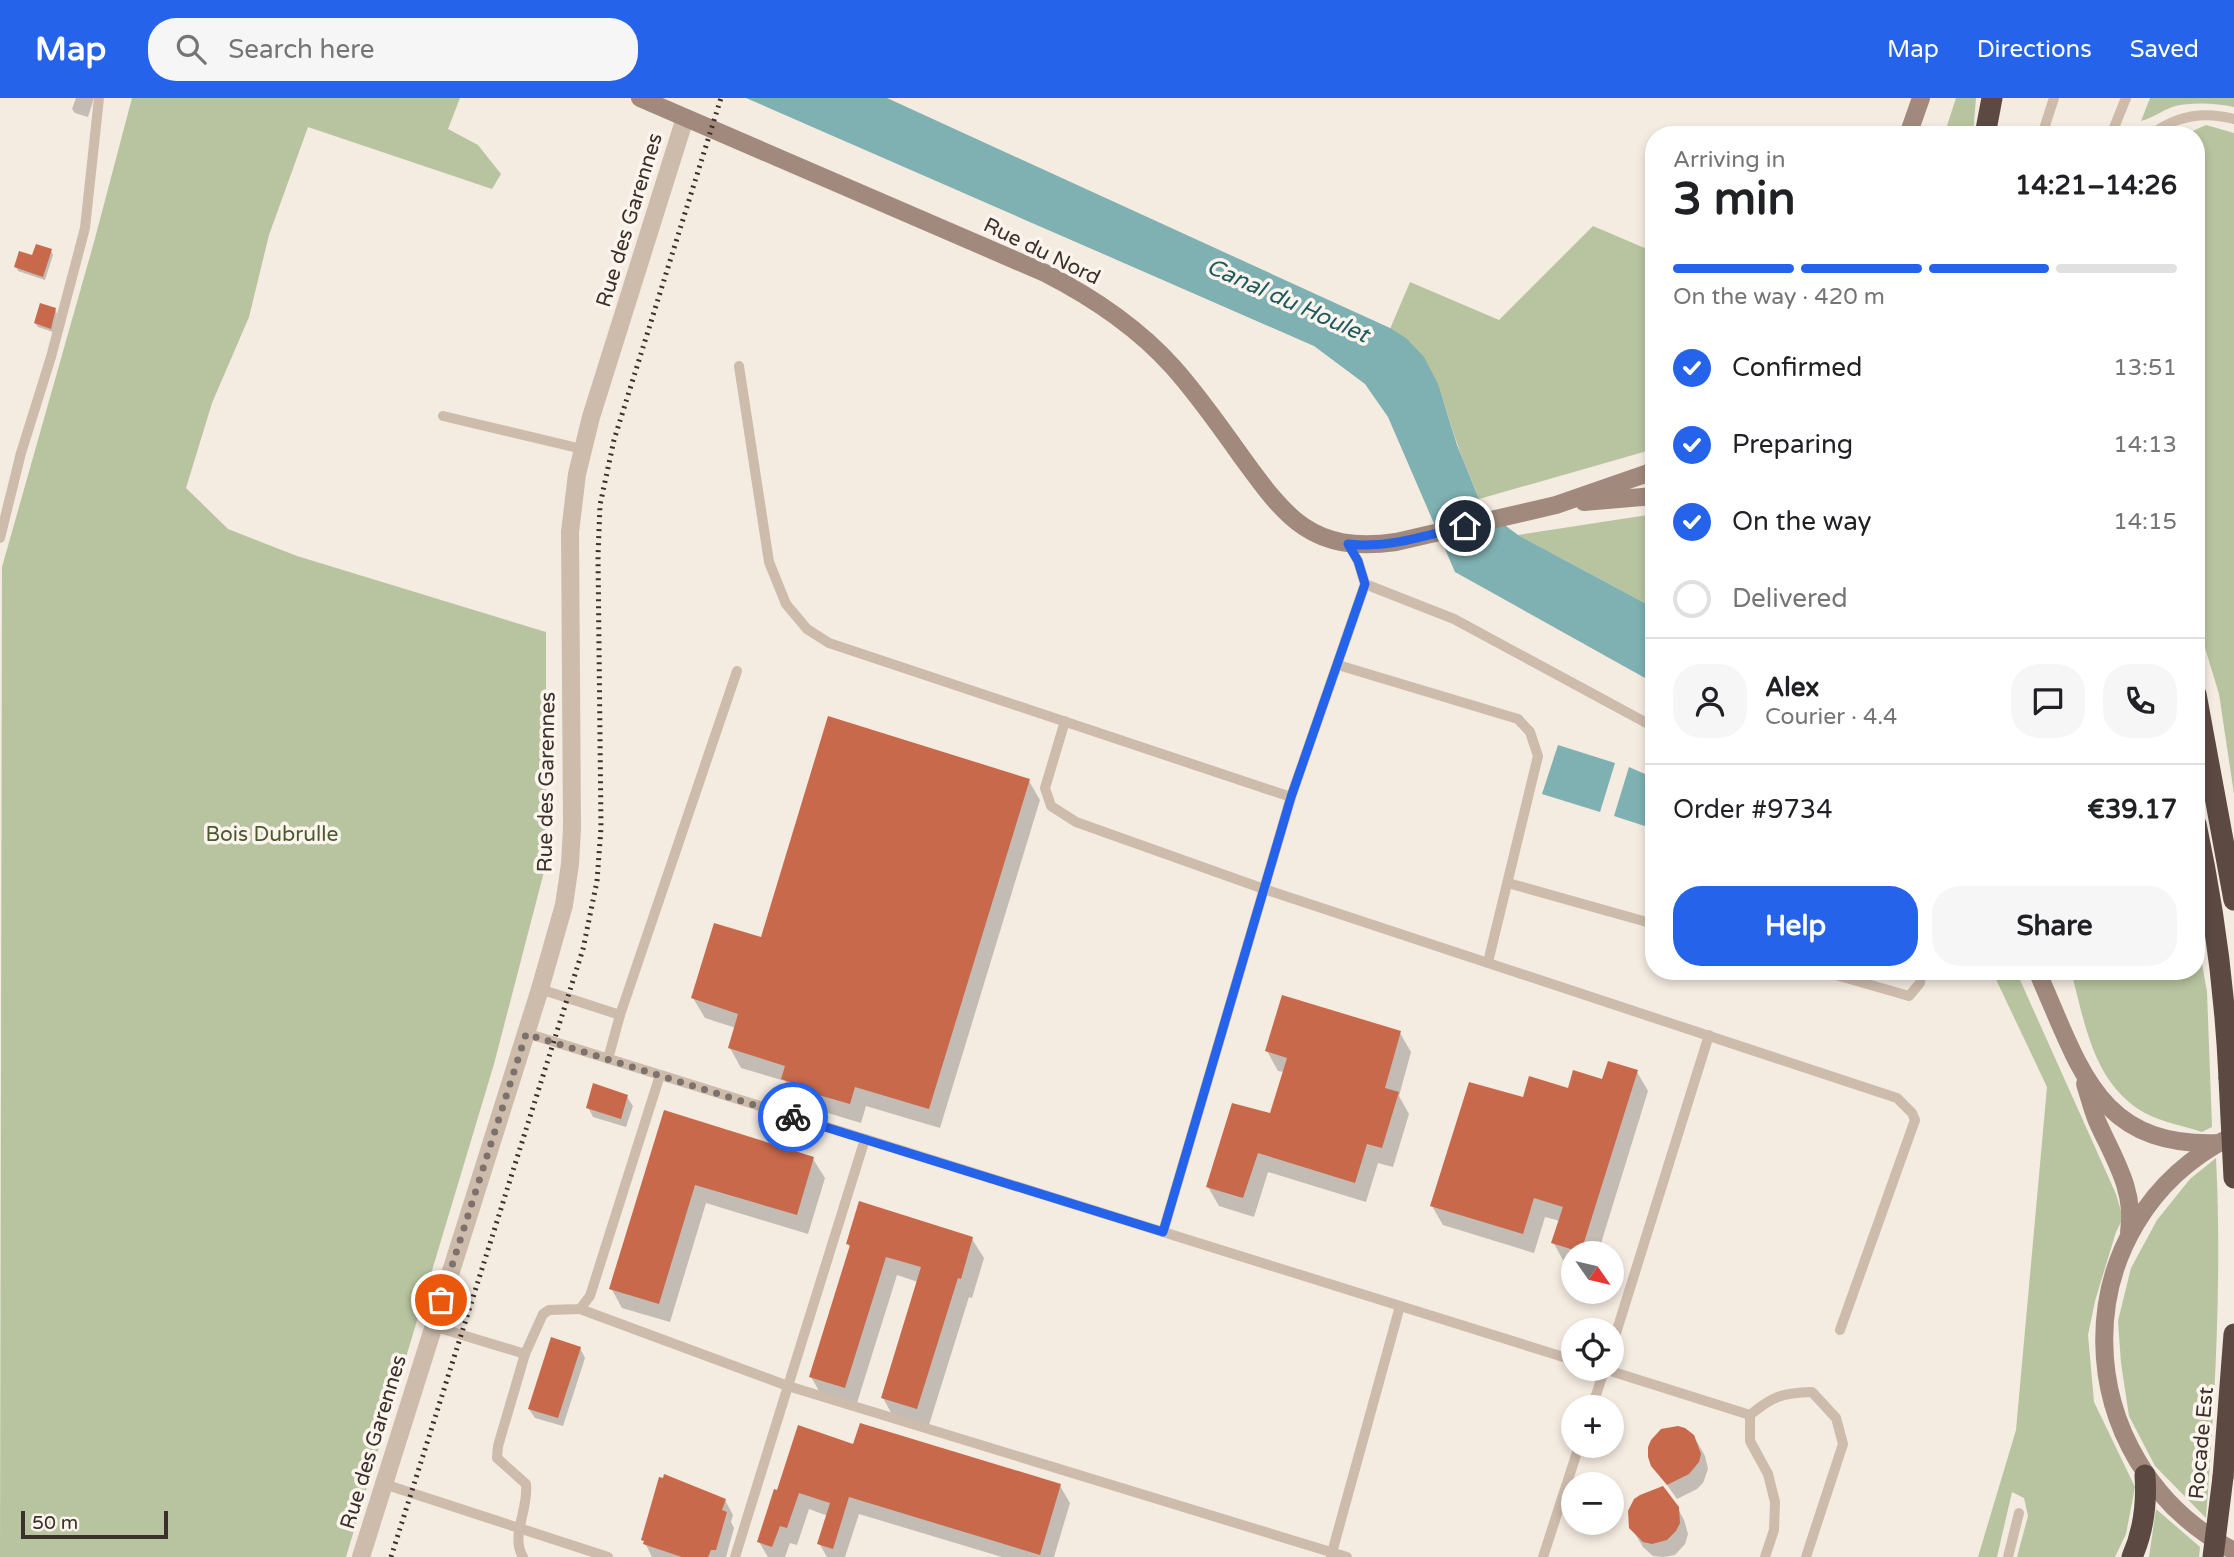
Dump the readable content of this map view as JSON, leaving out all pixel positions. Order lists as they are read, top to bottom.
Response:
{
  "streets": {
    "highway": ["Rocade Est"],
    "street": ["Rue des Garennes", "Rue du Nord"]
  },
  "crossings": [
    ["Rue des Garennes", "Rue du Nord"]
  ],
  "water": ["Canal du Houlet"],
  "parks": ["Bois Dubrulle"],
  "scale_bar": "50 m",
  "north": "bottom right",
  "page": {
    "header": "Map",
    "search": "Search here",
    "nav": ["Map", "Directions", "Saved"],
    "heading": ["3 min", "Arriving in", "14:21–14:26"],
    "panel": [
      "Alex",
      "Courier · 4.4",
      "Order #9734",
      "€39.17"
    ],
    "bar": "On the way · 420 m",
    "list": [
      ["Confirmed", "13:51"],
      ["Preparing", "14:13"],
      ["On the way", "14:15"],
      "Delivered"
    ],
    "buttons": ["Help", "Share"],
    "map_buttons": ["+", "−"],
    "scale": "50 m"
  }
}
